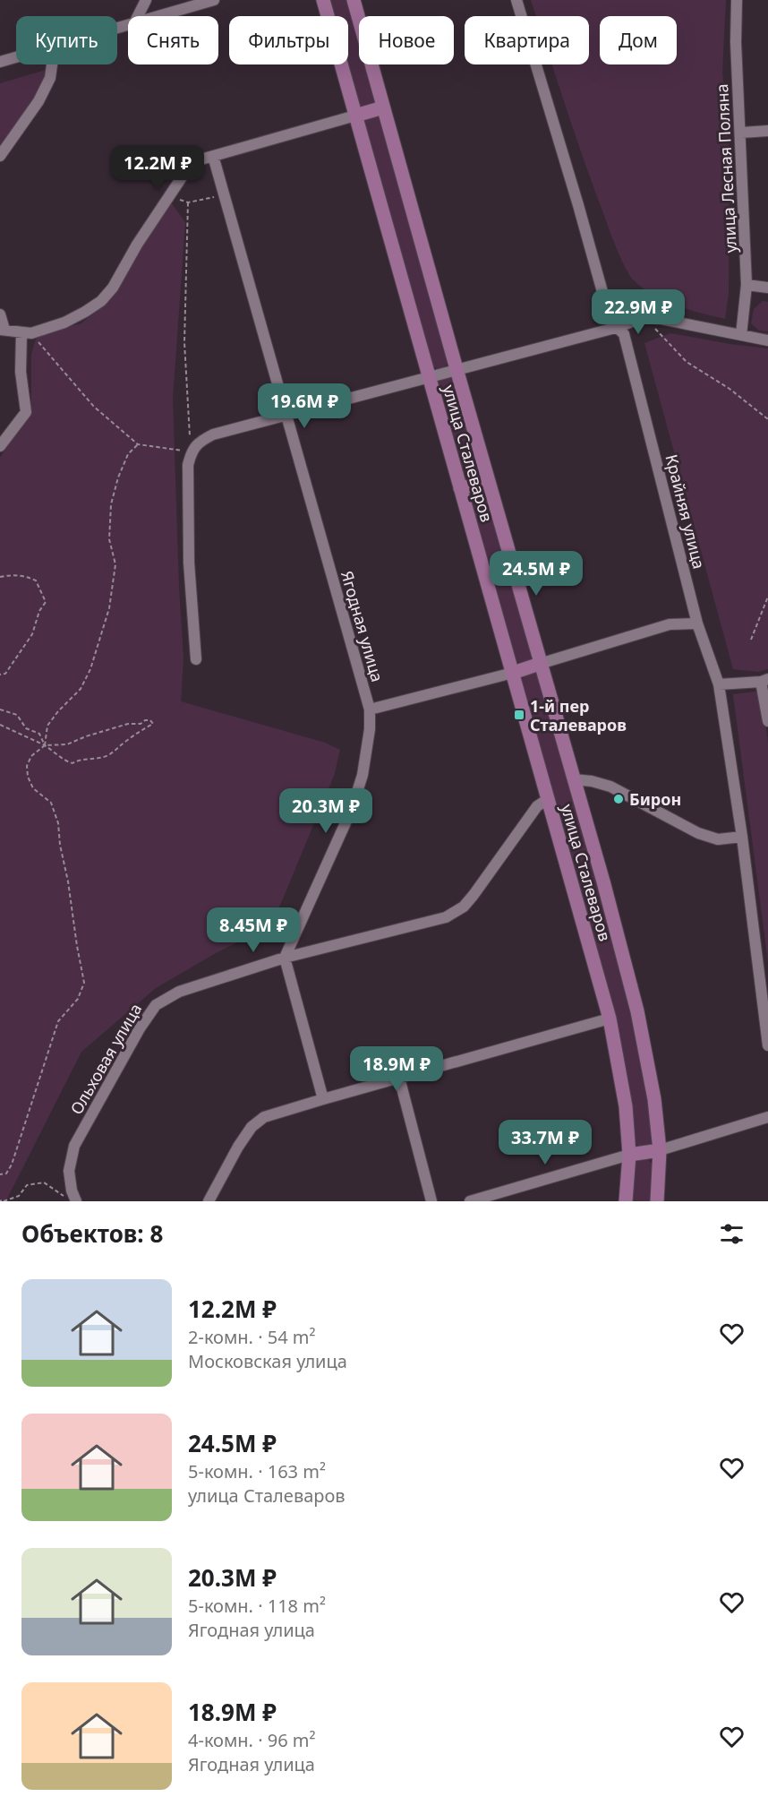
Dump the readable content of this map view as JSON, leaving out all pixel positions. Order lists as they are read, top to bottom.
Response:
{
  "streets": {
    "main road": ["улица Сталеваров"],
    "street": [
      "улица Лесная Поляна",
      "Крайняя улица",
      "Ягодная улица",
      "Ольховая улица"
    ]
  },
  "crossings": [
    ["улица Сталеваров", "Ольховая улица"],
    ["Ягодная улица", "Ольховая улица"]
  ],
  "places": {
    "transit": ["1-й пер Сталеваров"],
    "other": ["Бирон"]
  },
  "page": {
    "chip": [
      "Купить",
      "Снять",
      "Фильтры",
      "Новое",
      "Квартира",
      "Дом"
    ],
    "price": [
      "12.2M ₽",
      "22.9M ₽",
      "19.6M ₽",
      "24.5M ₽",
      "20.3M ₽",
      "8.45M ₽",
      "18.9M ₽",
      "33.7M ₽"
    ],
    "heading": "Объектов: 8",
    "list": [
      {
        "name": "12.2M ₽",
        "note": "2-комн. · 54 m² · Московская улица"
      },
      {
        "name": "24.5M ₽",
        "note": "5-комн. · 163 m² · улица Сталеваров"
      },
      {
        "name": "20.3M ₽",
        "note": "5-комн. · 118 m² · Ягодная улица"
      },
      {
        "name": "18.9M ₽",
        "note": "4-комн. · 96 m² · Ягодная улица"
      }
    ]
  }
}
